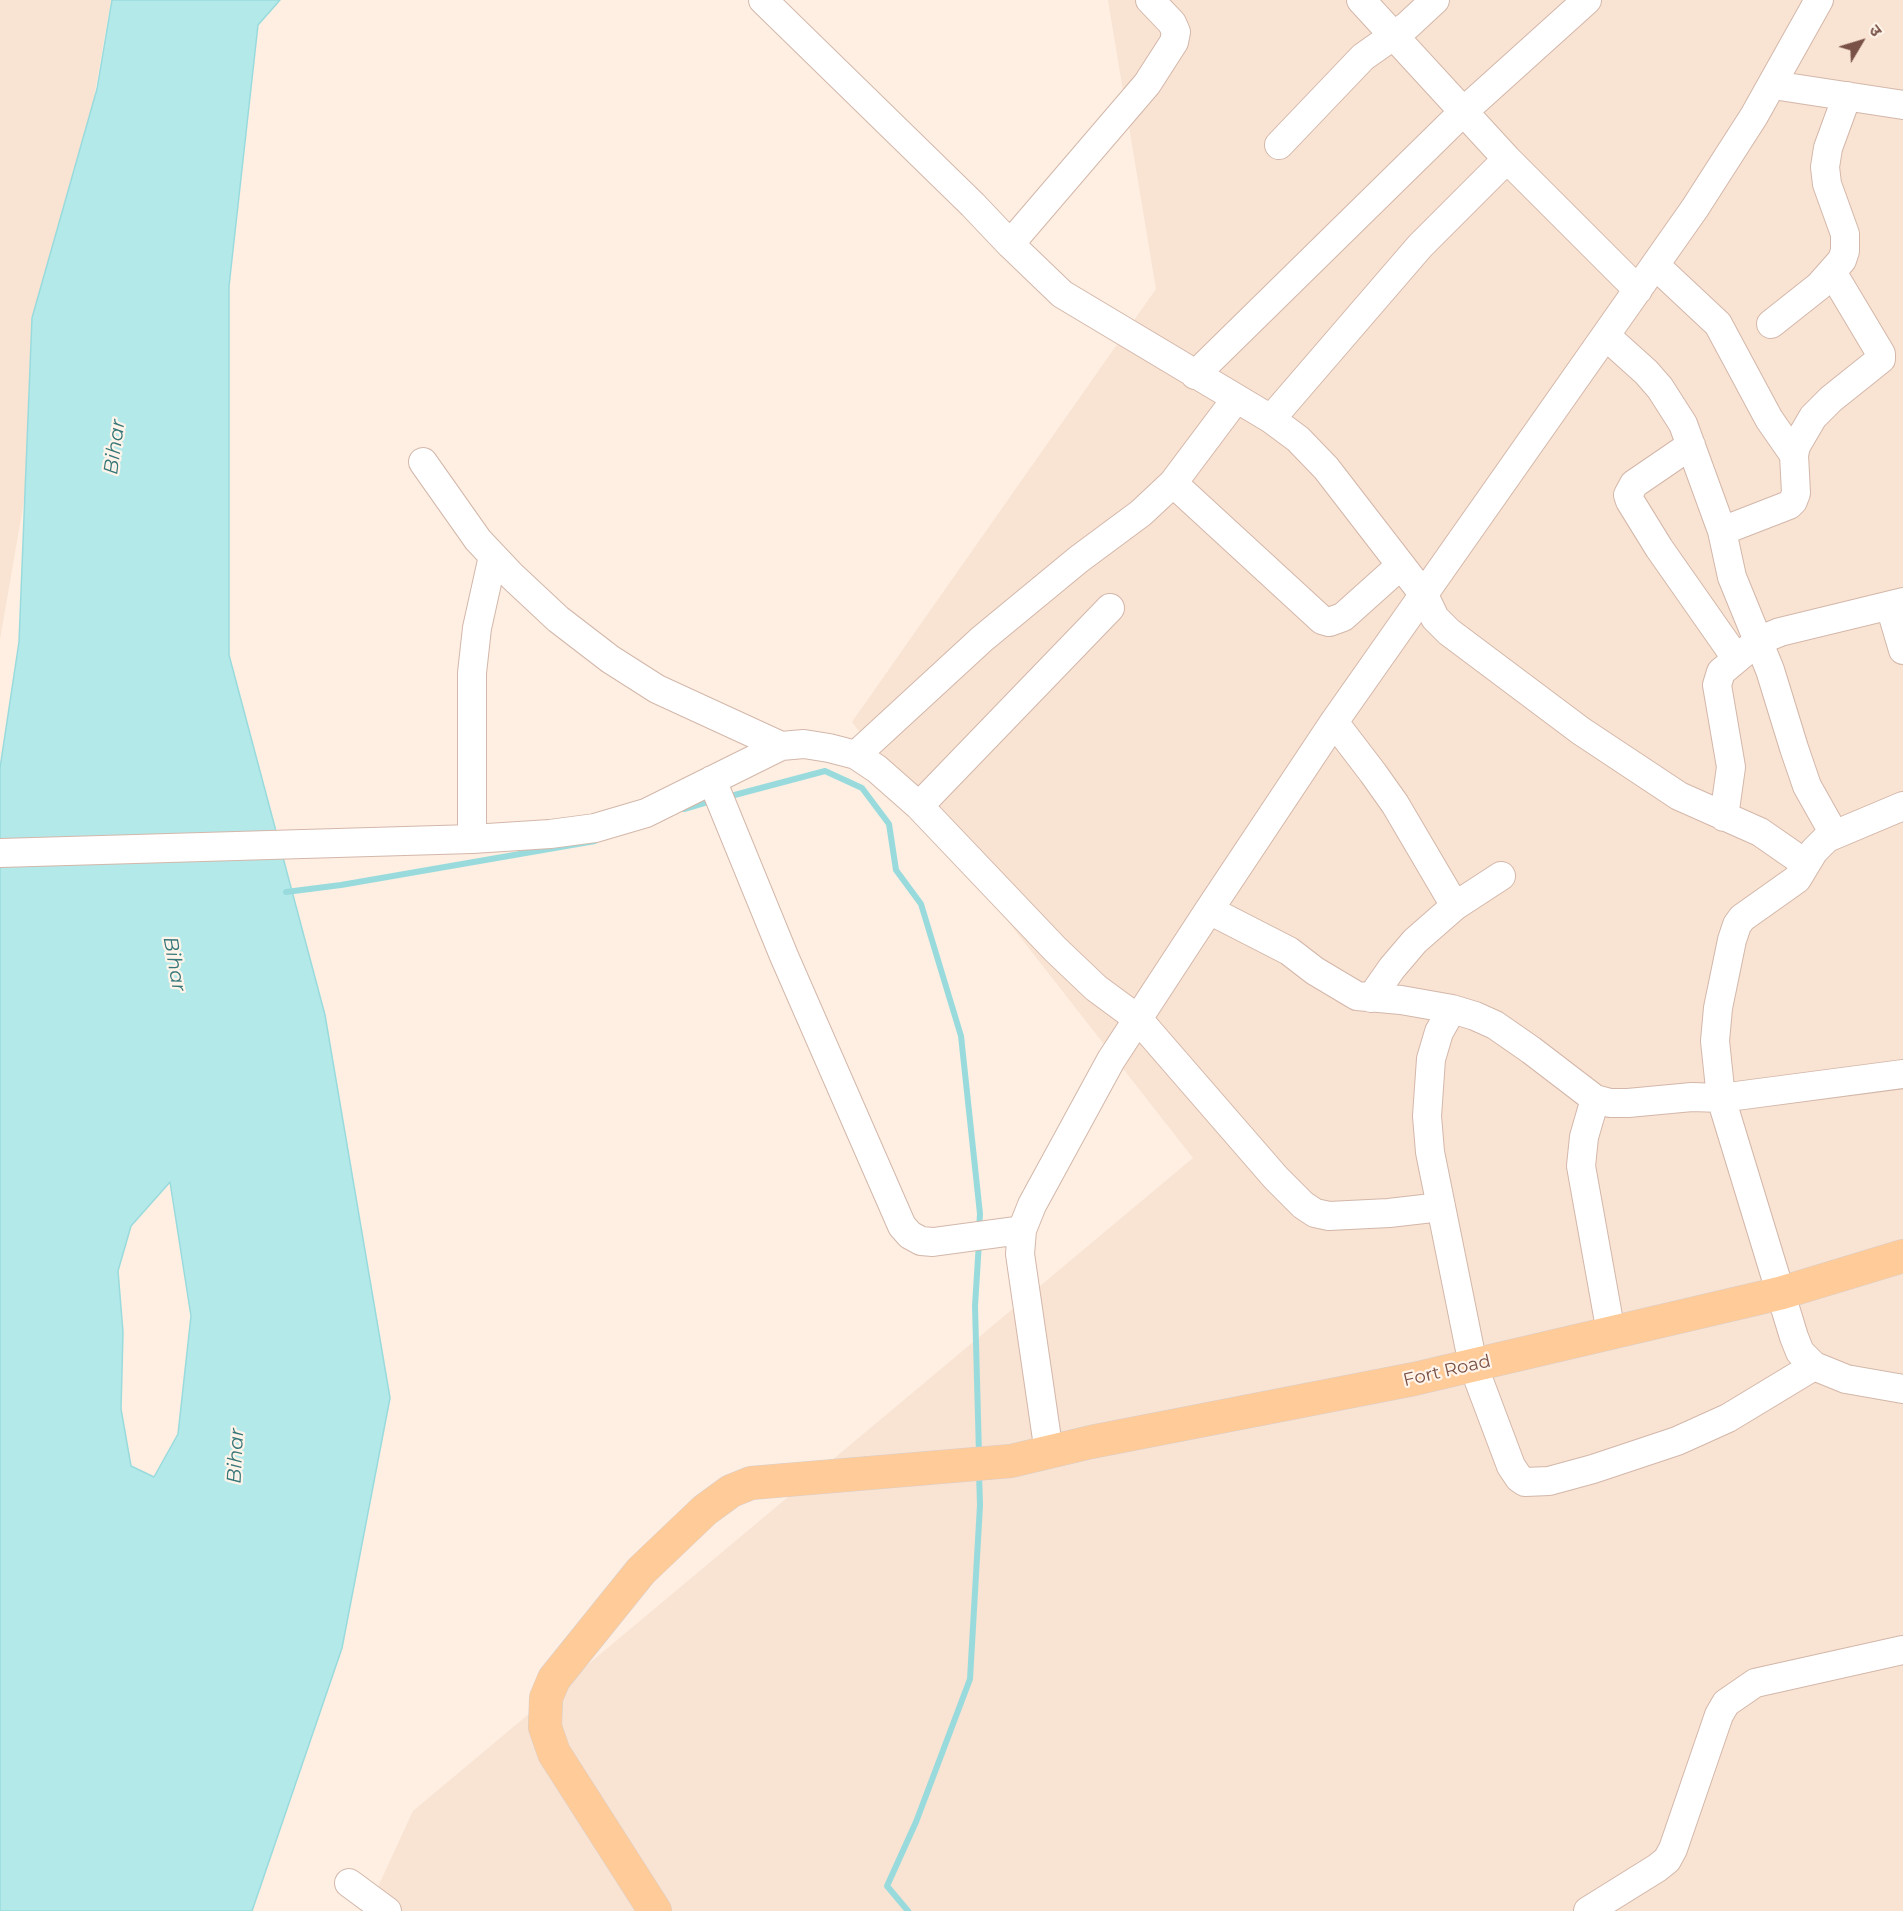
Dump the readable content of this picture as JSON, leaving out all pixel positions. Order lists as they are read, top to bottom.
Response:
{
  "streets": {
    "main road": ["Fort Road"]
  },
  "water": ["Bihar"],
  "north": "top right"
}
